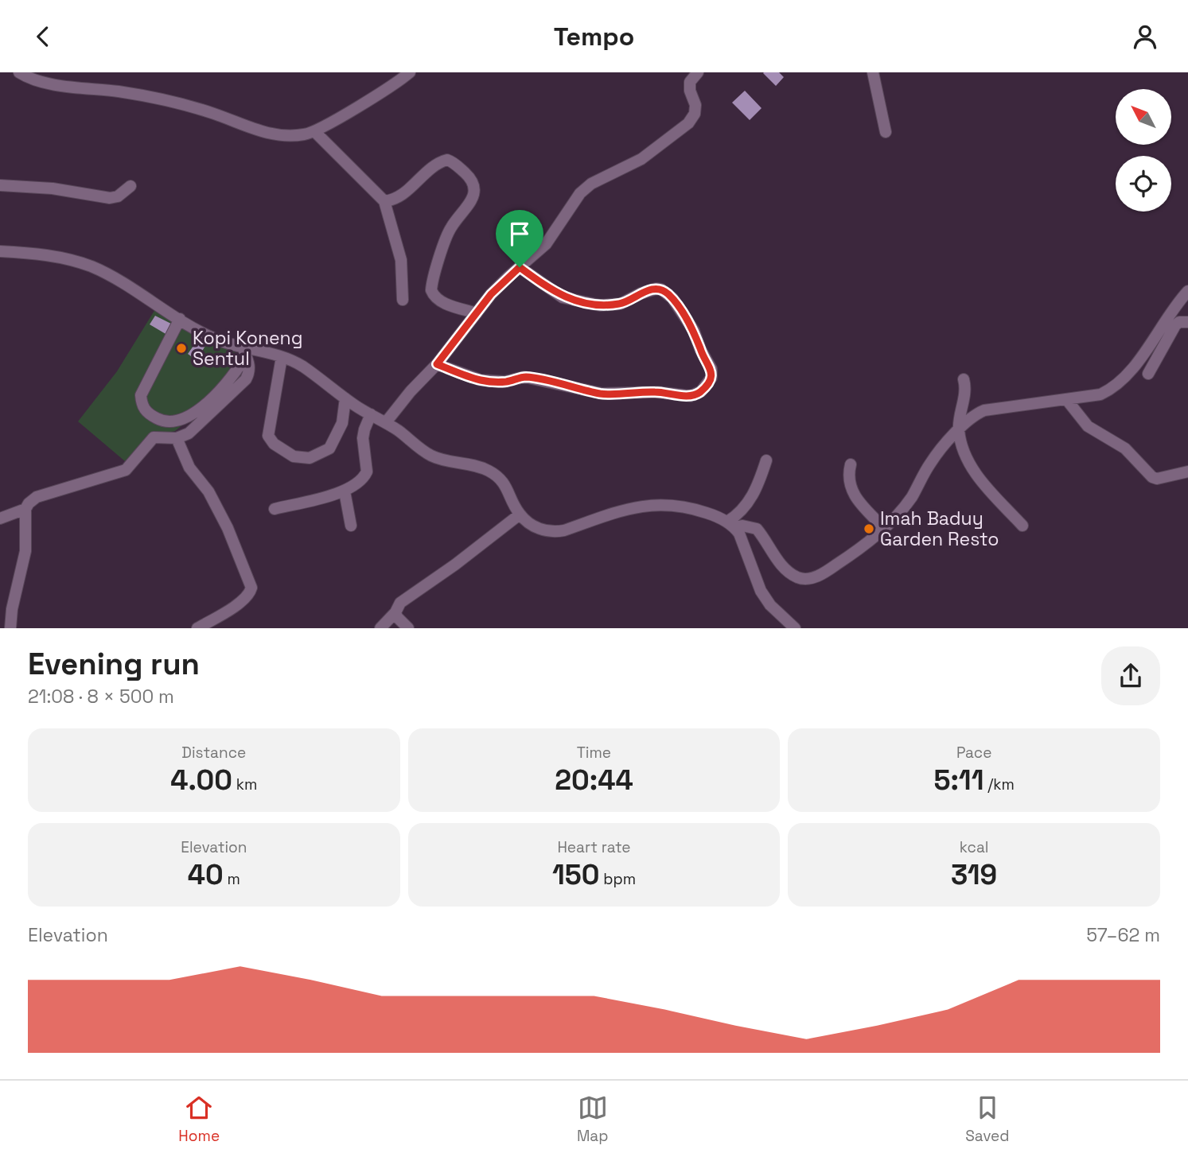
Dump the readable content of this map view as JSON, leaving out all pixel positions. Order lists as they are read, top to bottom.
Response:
{
  "places": ["Kopi Koneng Sentul", "Imah Baduy Garden Resto"],
  "north": "top left",
  "page": {
    "header": "Tempo",
    "heading": ["Evening run", "21:08 · 8 × 500 m"],
    "stats": [
      ["Distance", "4.00 km"],
      ["Time", "20:44"],
      ["Pace", "5:11 /km"],
      ["Elevation", "40 m"],
      ["Heart rate", "150 bpm"],
      ["kcal", "319"]
    ],
    "chart": ["Elevation", "57–62 m"],
    "tabs": ["Home", "Map", "Saved"]
  }
}
